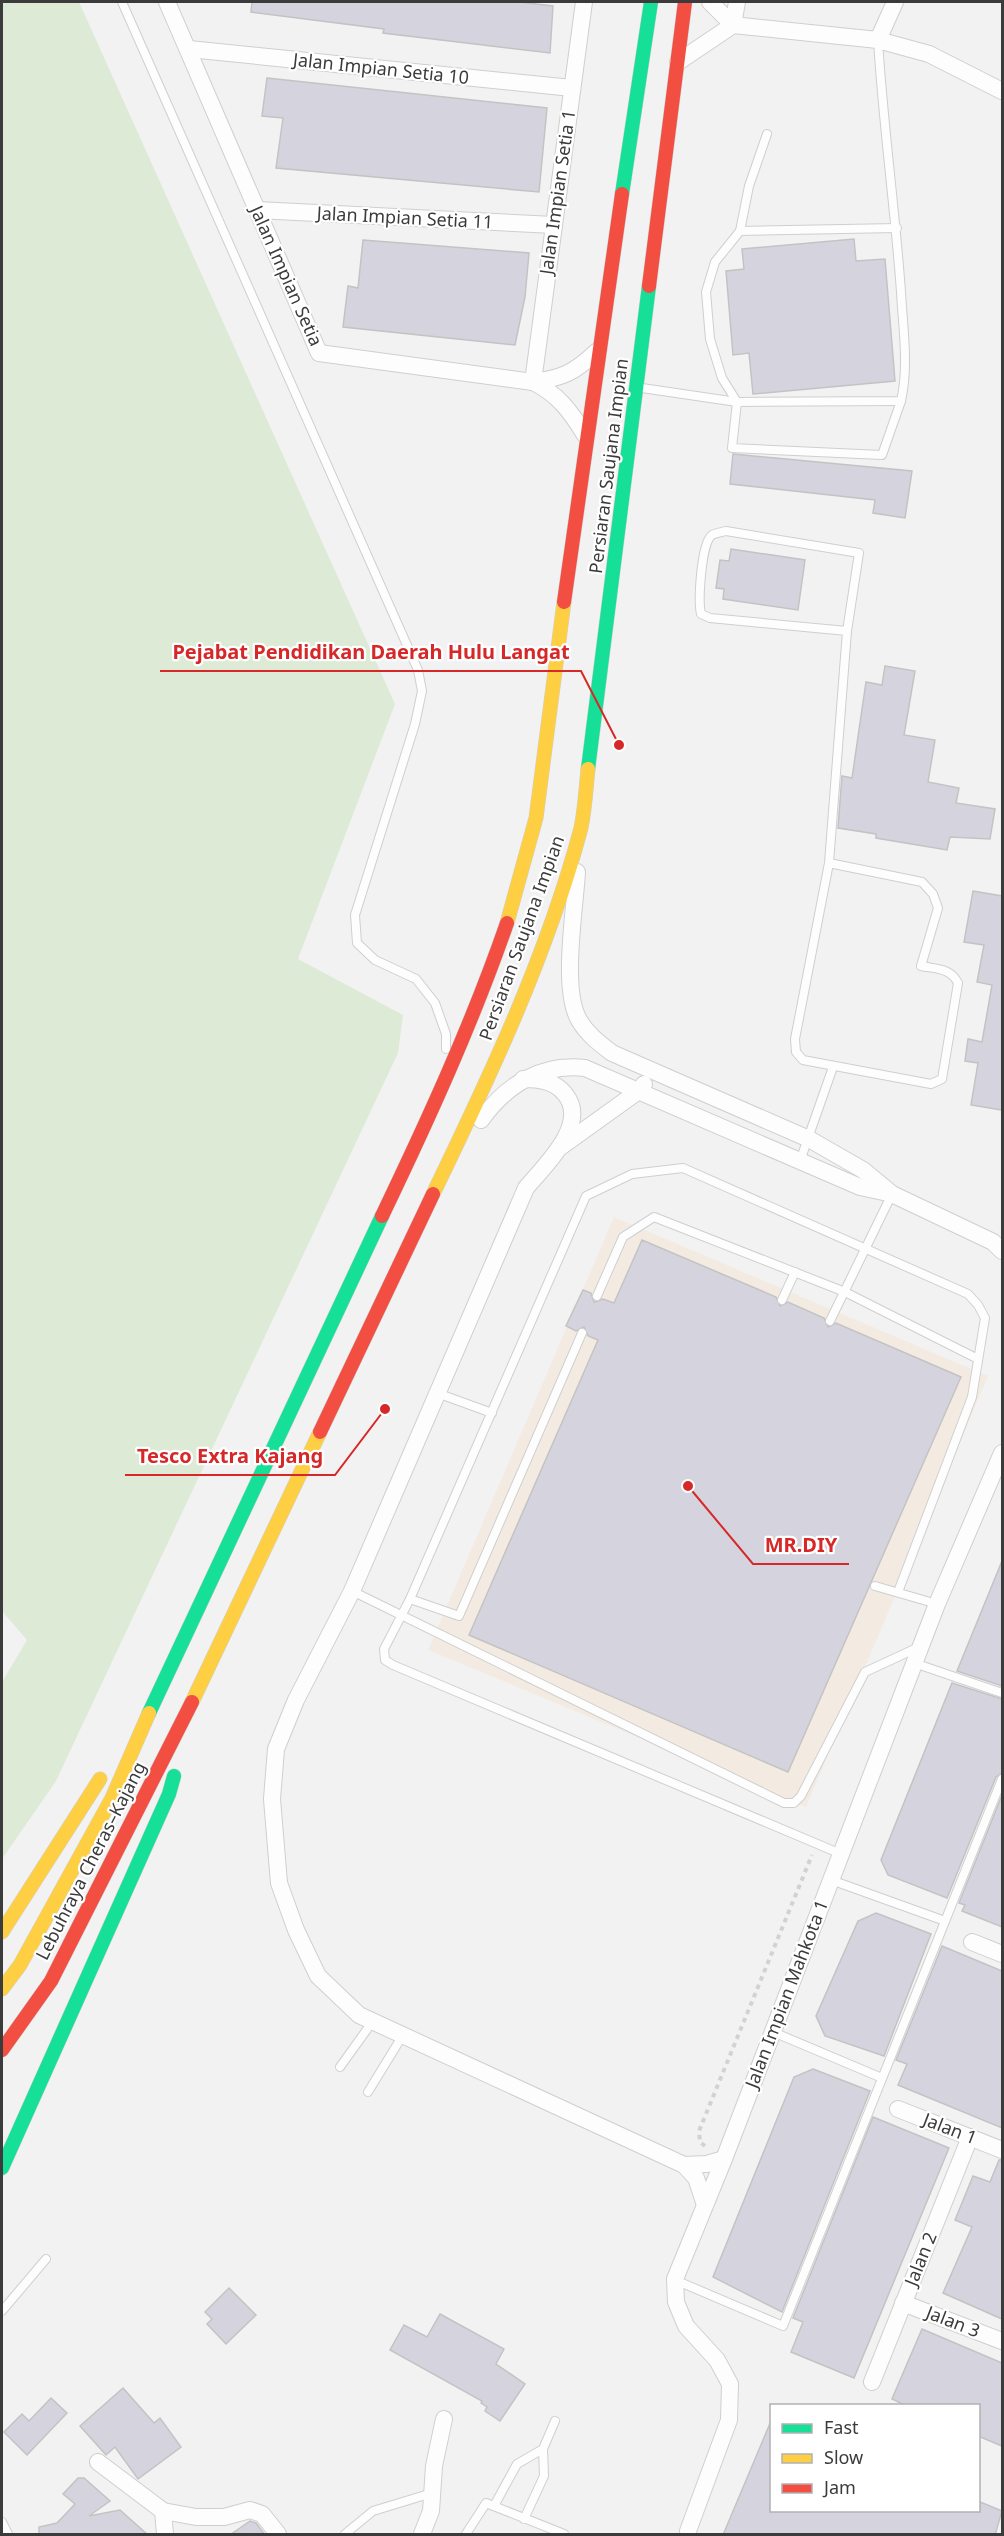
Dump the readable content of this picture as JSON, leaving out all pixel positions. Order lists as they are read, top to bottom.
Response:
{
  "streets": {
    "highway": ["Persiaran Saujana Impian", "Lebuhraya Cheras–Kajang"],
    "street": [
      "Jalan Impian Setia 10",
      "Jalan Impian Setia 1",
      "Jalan Impian Setia 11",
      "Jalan Impian Setia",
      "Jalan Impian Mahkota 1",
      "Jalan 1",
      "Jalan 2",
      "Jalan 3"
    ]
  },
  "crossings": [
    ["Jalan Impian Setia 10", "Jalan Impian Setia 1"],
    ["Jalan Impian Setia 10", "Jalan Impian Setia"],
    ["Jalan Impian Setia 1", "Jalan Impian Setia 11"],
    ["Jalan Impian Setia 1", "Jalan Impian Setia"],
    ["Jalan Impian Setia 11", "Jalan Impian Setia"],
    ["Jalan Impian Setia", "Persiaran Saujana Impian"],
    ["Persiaran Saujana Impian", "Lebuhraya Cheras–Kajang"],
    ["Jalan 1", "Jalan 2"],
    ["Jalan 2", "Jalan 3"]
  ],
  "places": ["Pejabat Pendidikan Daerah Hulu Langat", "Tesco Extra Kajang", "MR.DIY"],
  "legend": ["Fast", "Slow", "Jam"]
}
